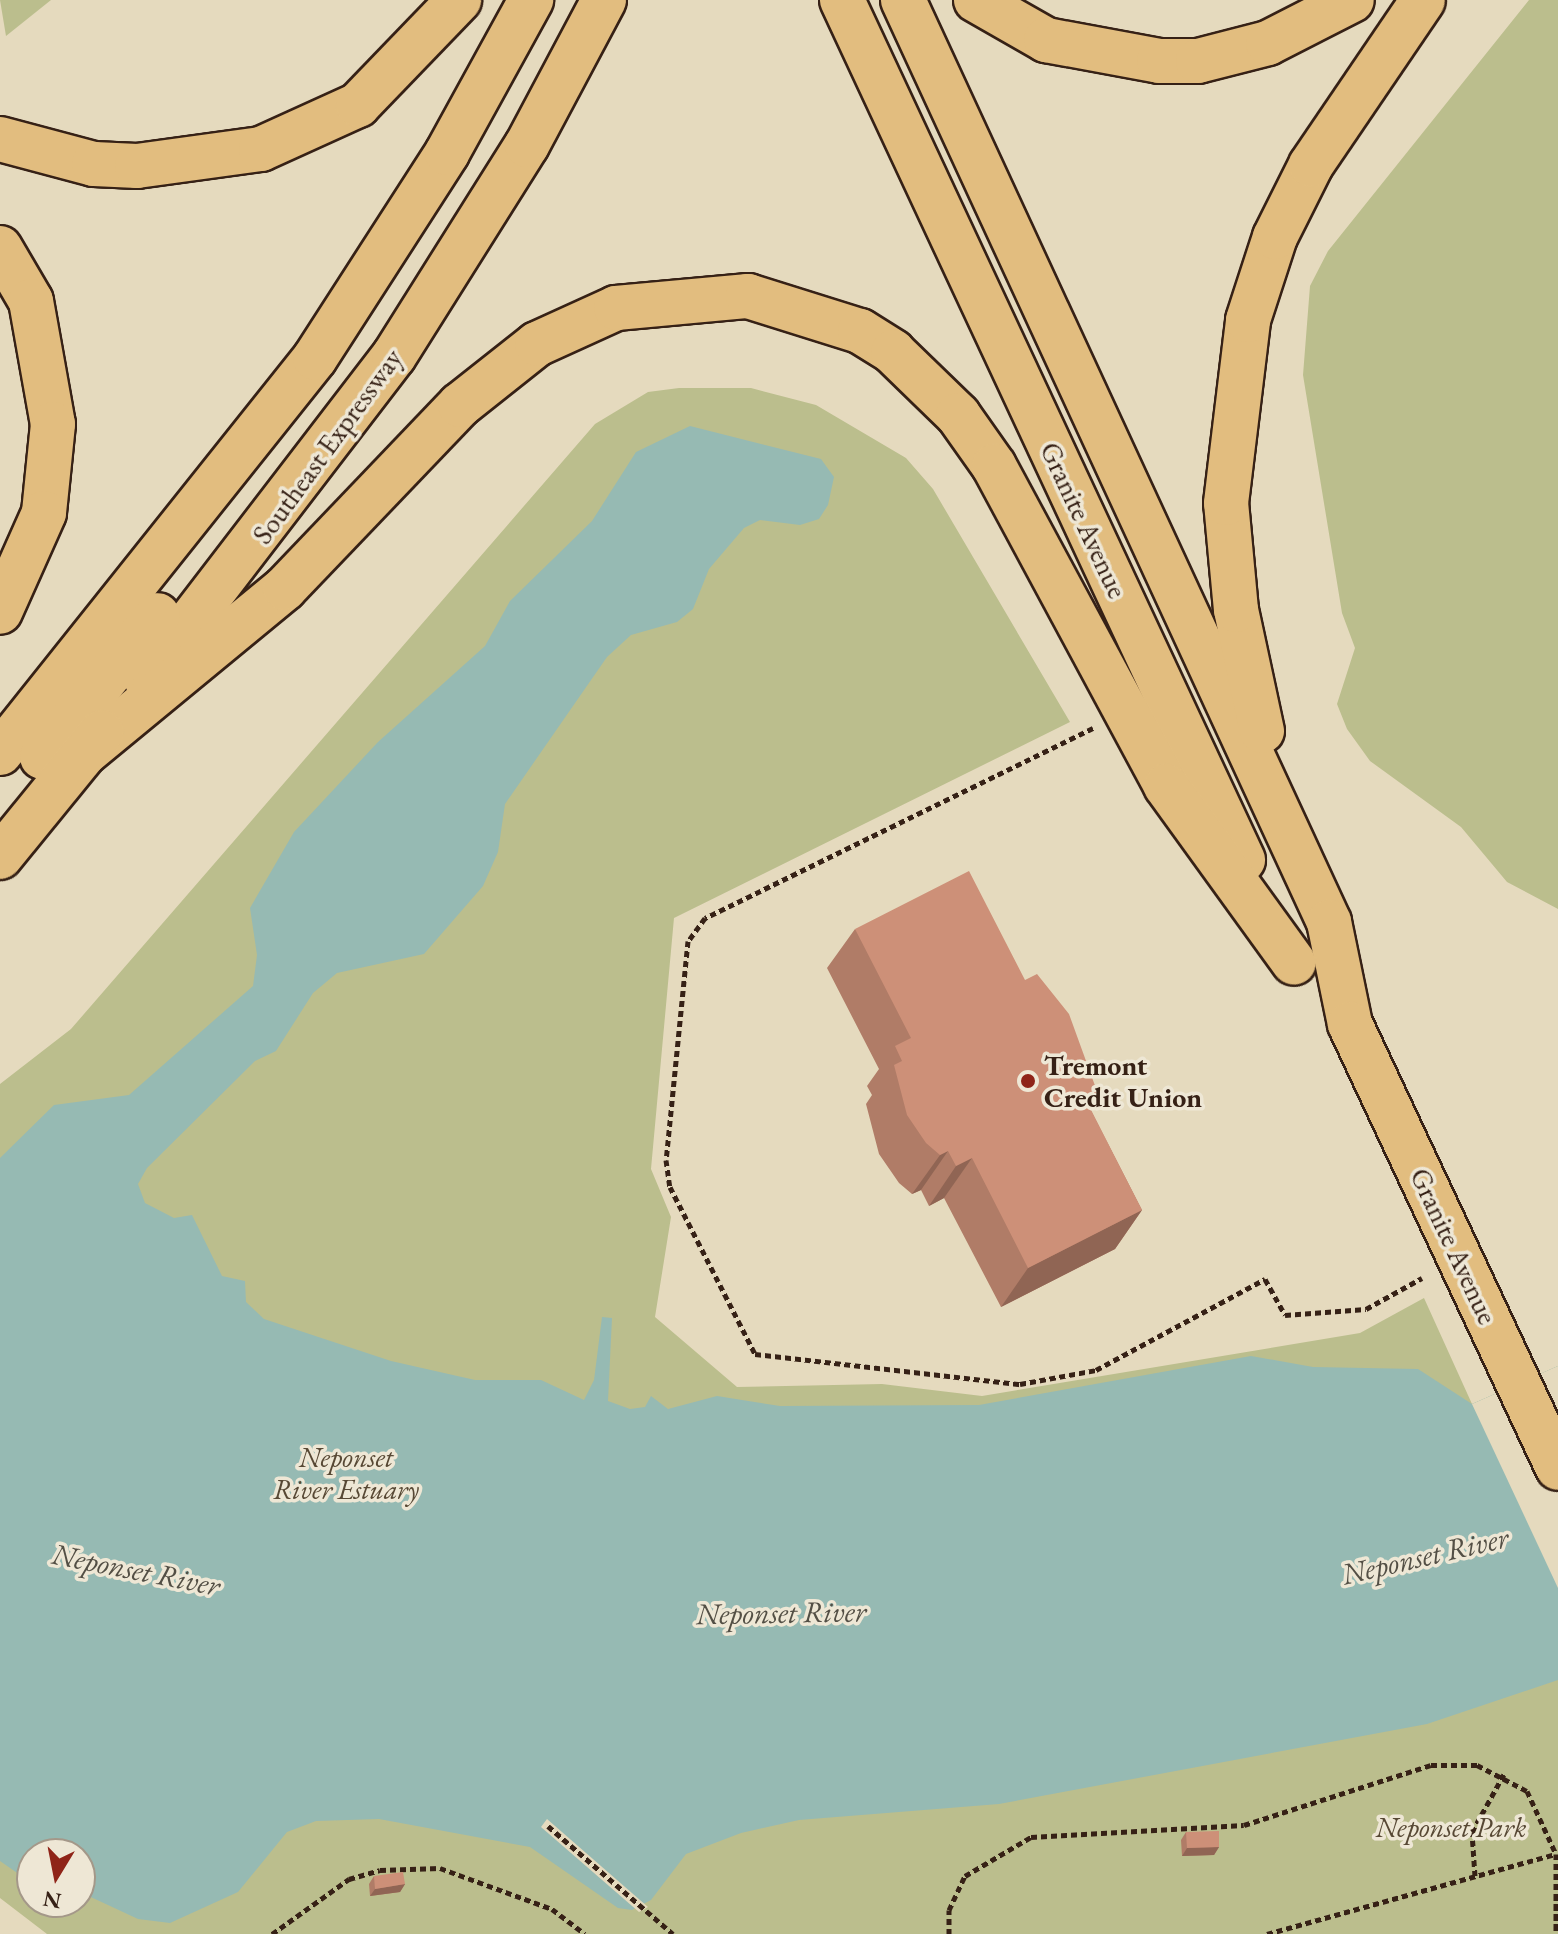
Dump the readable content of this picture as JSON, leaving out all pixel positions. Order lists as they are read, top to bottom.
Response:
{
  "streets": {
    "highway": ["Southeast Expressway", "Granite Avenue"]
  },
  "water": ["Neponset River"],
  "parks": ["Neponset River Estuary", "Neponset Park"],
  "places": ["Tremont Credit Union"],
  "north": "bottom"
}
